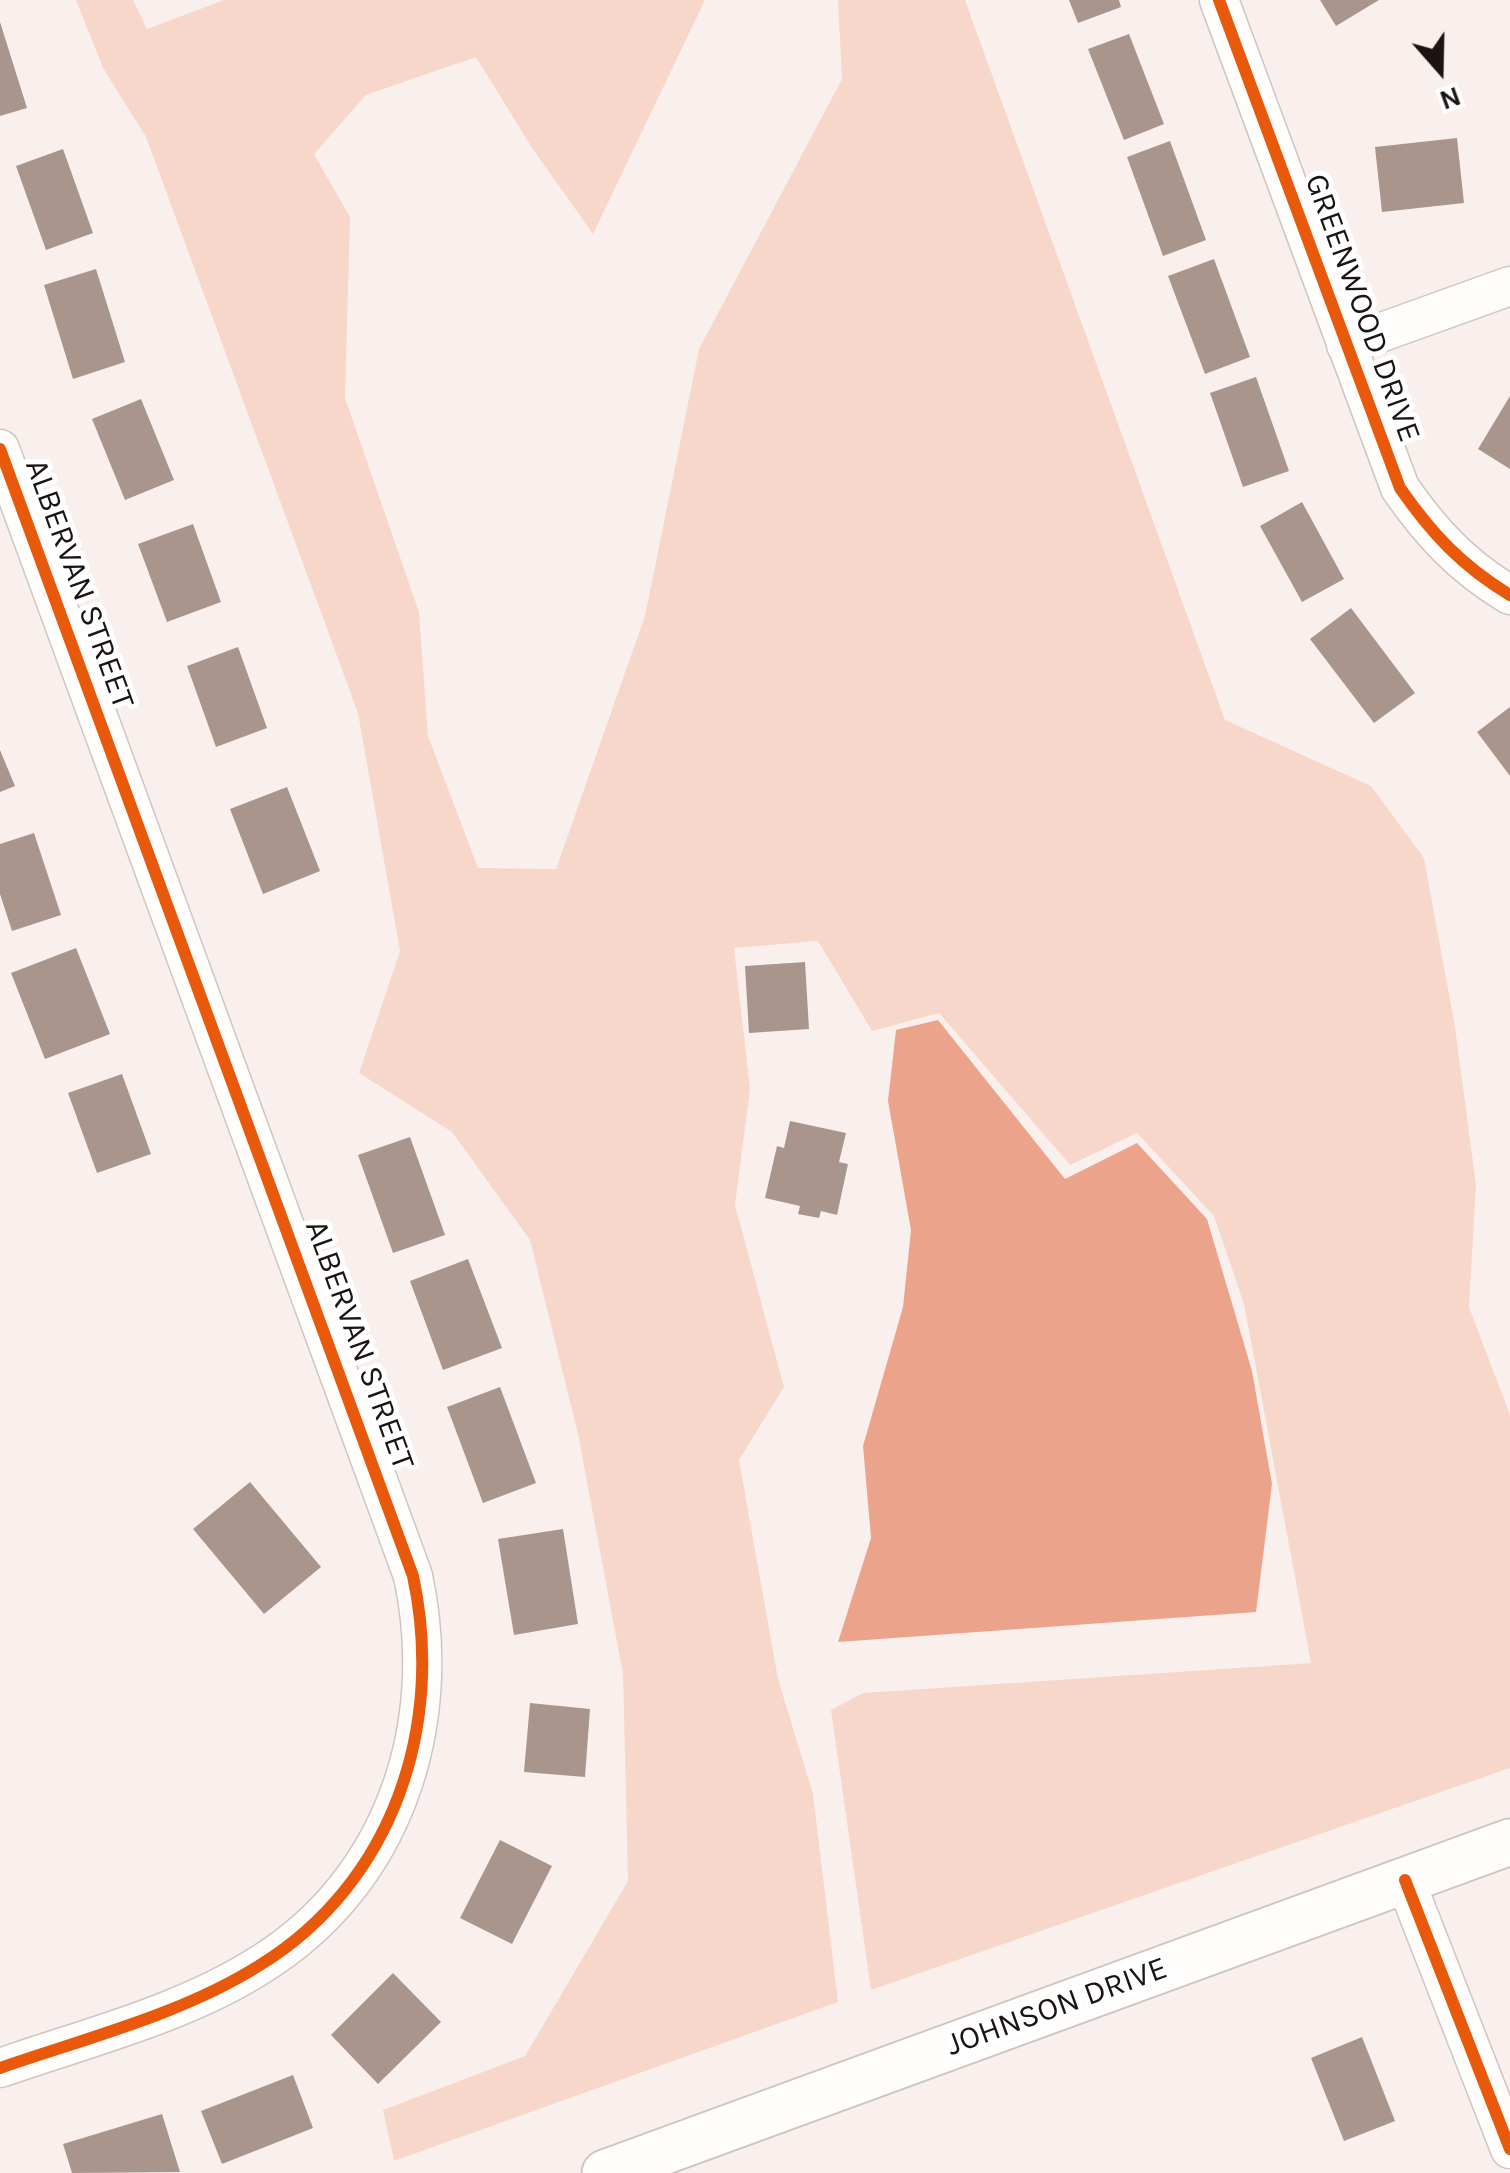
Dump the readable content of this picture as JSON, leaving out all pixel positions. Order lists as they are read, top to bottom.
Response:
{
  "streets": {
    "main road": ["JOHNSON DRIVE"],
    "street": ["GREENWOOD DRIVE", "ALBERVAN STREET"]
  },
  "north": "bottom"
}
